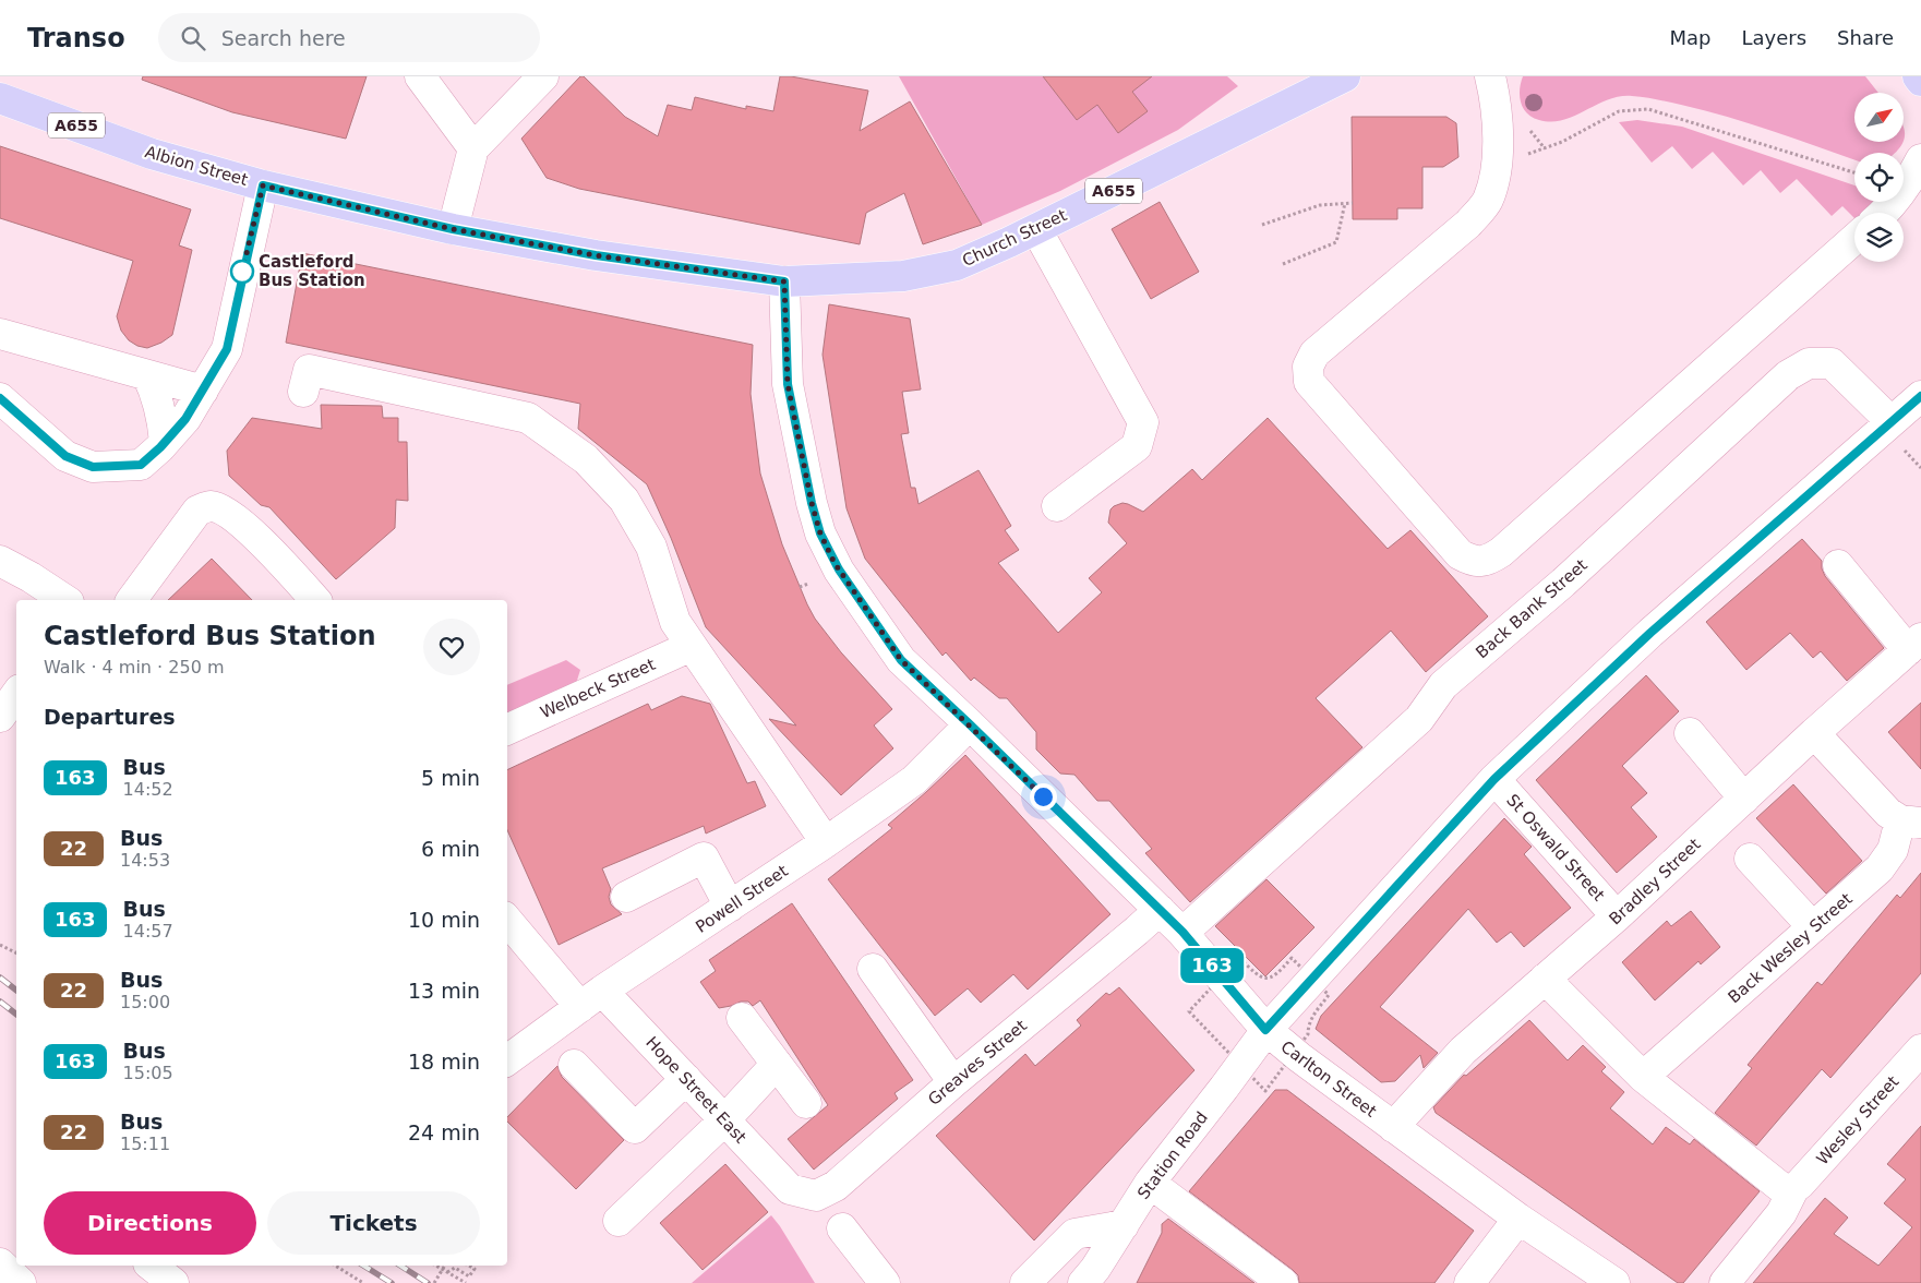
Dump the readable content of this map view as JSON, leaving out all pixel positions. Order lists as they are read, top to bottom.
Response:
{
  "streets": {
    "main road": ["A655", "Albion Street", "Church Street"],
    "street": [
      "Back Bank Street",
      "Welbeck Street",
      "St Oswald Street",
      "Bradley Street",
      "Powell Street",
      "Back Wesley Street",
      "Greaves Street",
      "Carlton Street",
      "Hope Street East",
      "Wesley Street",
      "Station Road"
    ]
  },
  "crossings": [
    ["Albion Street", "Church Street"],
    ["Albion Street", "Carlton Street"],
    ["Church Street", "Carlton Street"],
    ["Back Bank Street", "Carlton Street"],
    ["Back Bank Street", "Station Road"],
    ["St Oswald Street", "Bradley Street"],
    ["St Oswald Street", "Station Road"],
    ["Bradley Street", "Carlton Street"],
    ["Powell Street", "Carlton Street"],
    ["Powell Street", "Hope Street East"],
    ["Greaves Street", "Carlton Street"],
    ["Greaves Street", "Hope Street East"],
    ["Carlton Street", "Station Road"]
  ],
  "places": ["Castleford Bus Station"],
  "lines": ["bus line 163"],
  "north": "top right",
  "page": {
    "header": "Transo",
    "search": "Search here",
    "nav": ["Map", "Layers", "Share"],
    "on_map": "163",
    "heading": [
      ["Castleford Bus Station", "Walk · 4 min · 250 m"],
      "Departures"
    ],
    "list": [
      {
        "mark": "163",
        "name": "Bus",
        "note": "14:52",
        "value": "5 min"
      },
      {
        "mark": "22",
        "name": "Bus",
        "note": "14:53",
        "value": "6 min"
      },
      {
        "mark": "163",
        "name": "Bus",
        "note": "14:57",
        "value": "10 min"
      },
      {
        "mark": "22",
        "name": "Bus",
        "note": "15:00",
        "value": "13 min"
      },
      {
        "mark": "163",
        "name": "Bus",
        "note": "15:05",
        "value": "18 min"
      },
      {
        "mark": "22",
        "name": "Bus",
        "note": "15:11",
        "value": "24 min"
      }
    ],
    "buttons": ["Directions", "Tickets"]
  }
}
